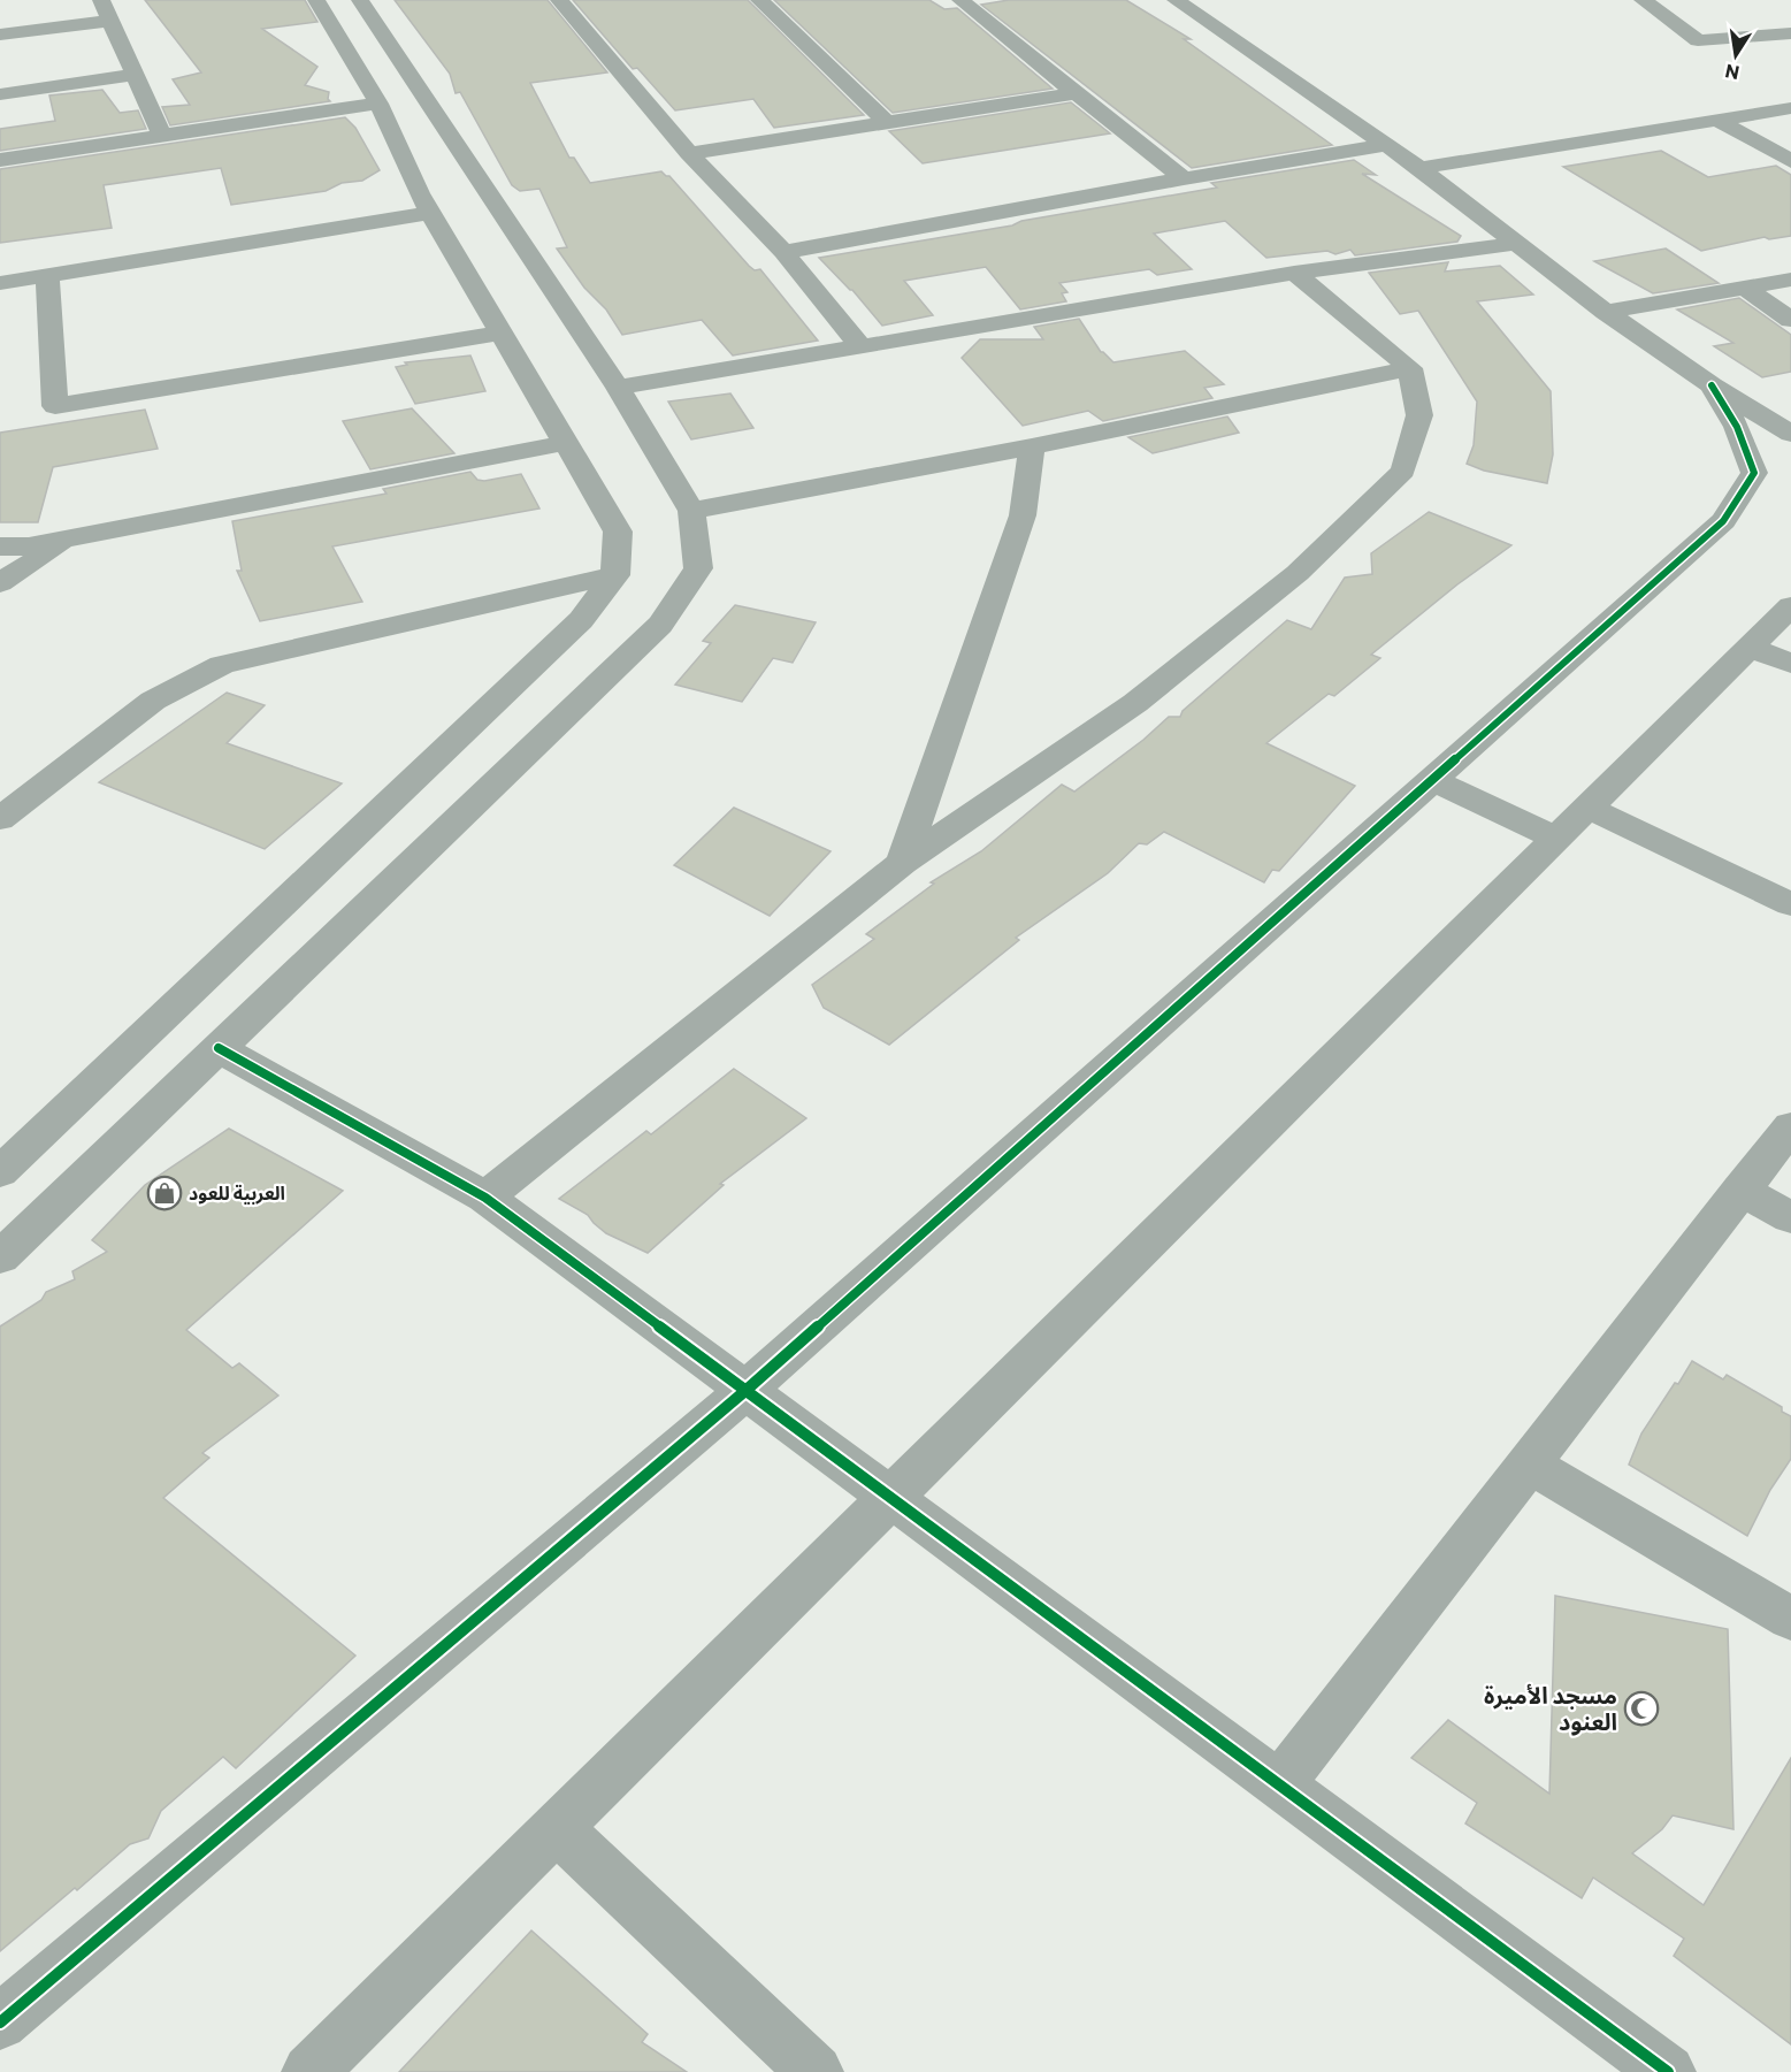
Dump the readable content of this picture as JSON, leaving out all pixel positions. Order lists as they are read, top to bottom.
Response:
{
  "places": {
    "shop": ["العربية للعود"],
    "mosque": ["مسجد الأميرة العنود"]
  },
  "north": "bottom"
}
